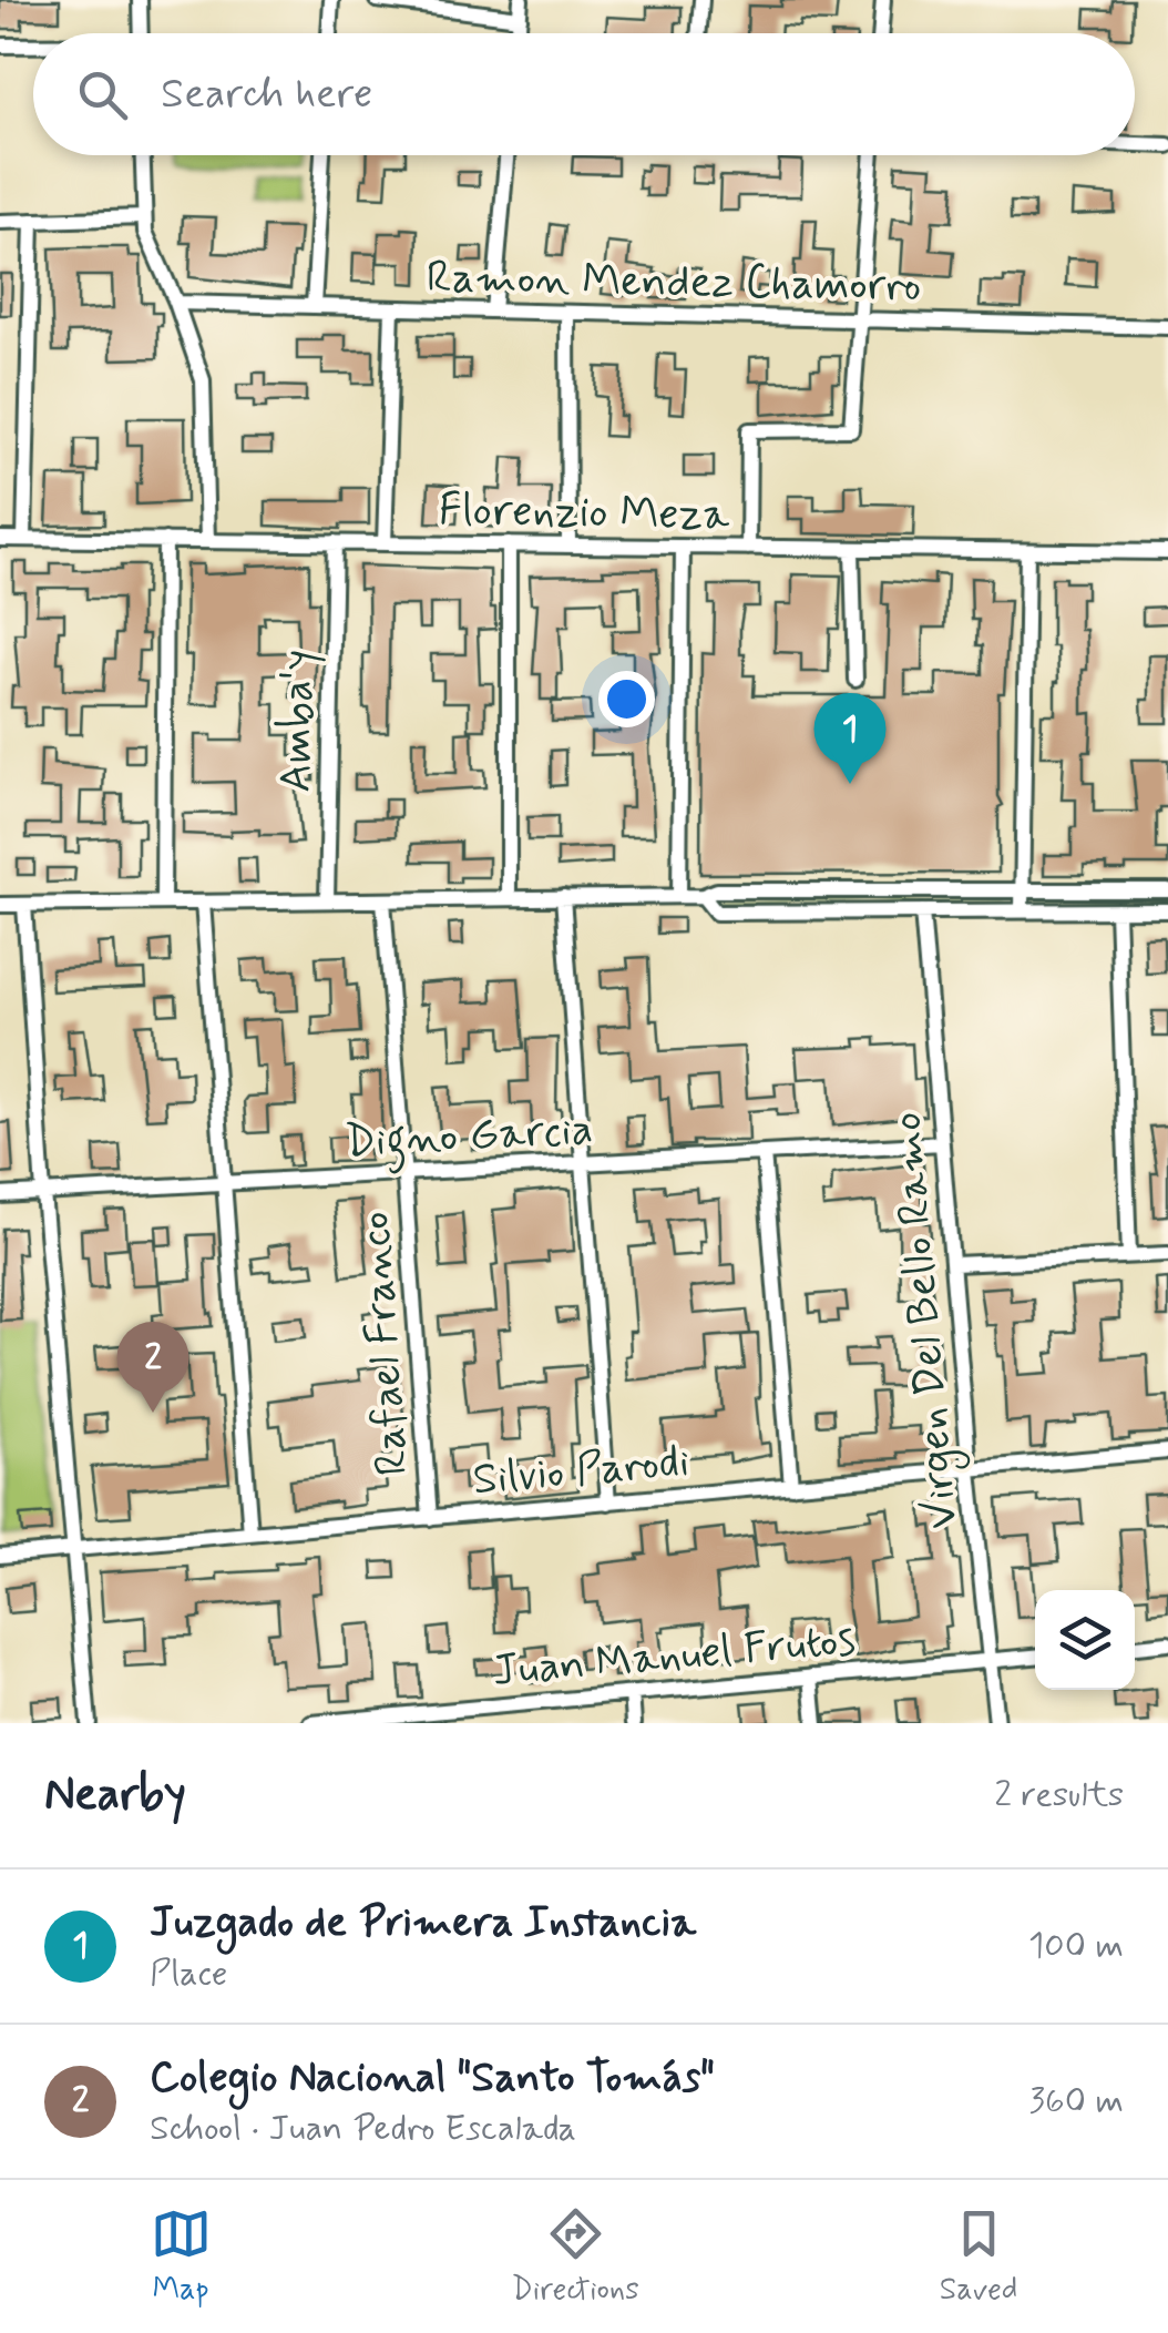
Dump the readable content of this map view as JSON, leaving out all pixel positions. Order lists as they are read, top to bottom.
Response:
{
  "streets": {
    "street": [
      "Ramon Mendez Chamorro",
      "Florenzio Meza",
      "Amba'y",
      "Digno Garcia",
      "Virgen Del Bello Ramo",
      "Rafael Franco",
      "Silvio Parodi",
      "Juan Manuel Frutos"
    ]
  },
  "crossings": [
    ["Florenzio Meza", "Amba'y"],
    ["Digno Garcia", "Virgen Del Bello Ramo"],
    ["Digno Garcia", "Rafael Franco"],
    ["Virgen Del Bello Ramo", "Silvio Parodi"],
    ["Virgen Del Bello Ramo", "Juan Manuel Frutos"],
    ["Rafael Franco", "Silvio Parodi"]
  ],
  "page": {
    "search": "Search here",
    "pins": ["1", "2"],
    "heading": ["Nearby", "2 results"],
    "list": [
      {
        "mark": "1",
        "name": "Juzgado de Primera Instancia",
        "note": "Place",
        "value": "100 m"
      },
      {
        "mark": "2",
        "name": "Colegio Nacional \"Santo Tomás\"",
        "note": "School · Juan Pedro Escalada",
        "value": "360 m"
      }
    ],
    "nav": ["Map", "Directions", "Saved"]
  }
}
